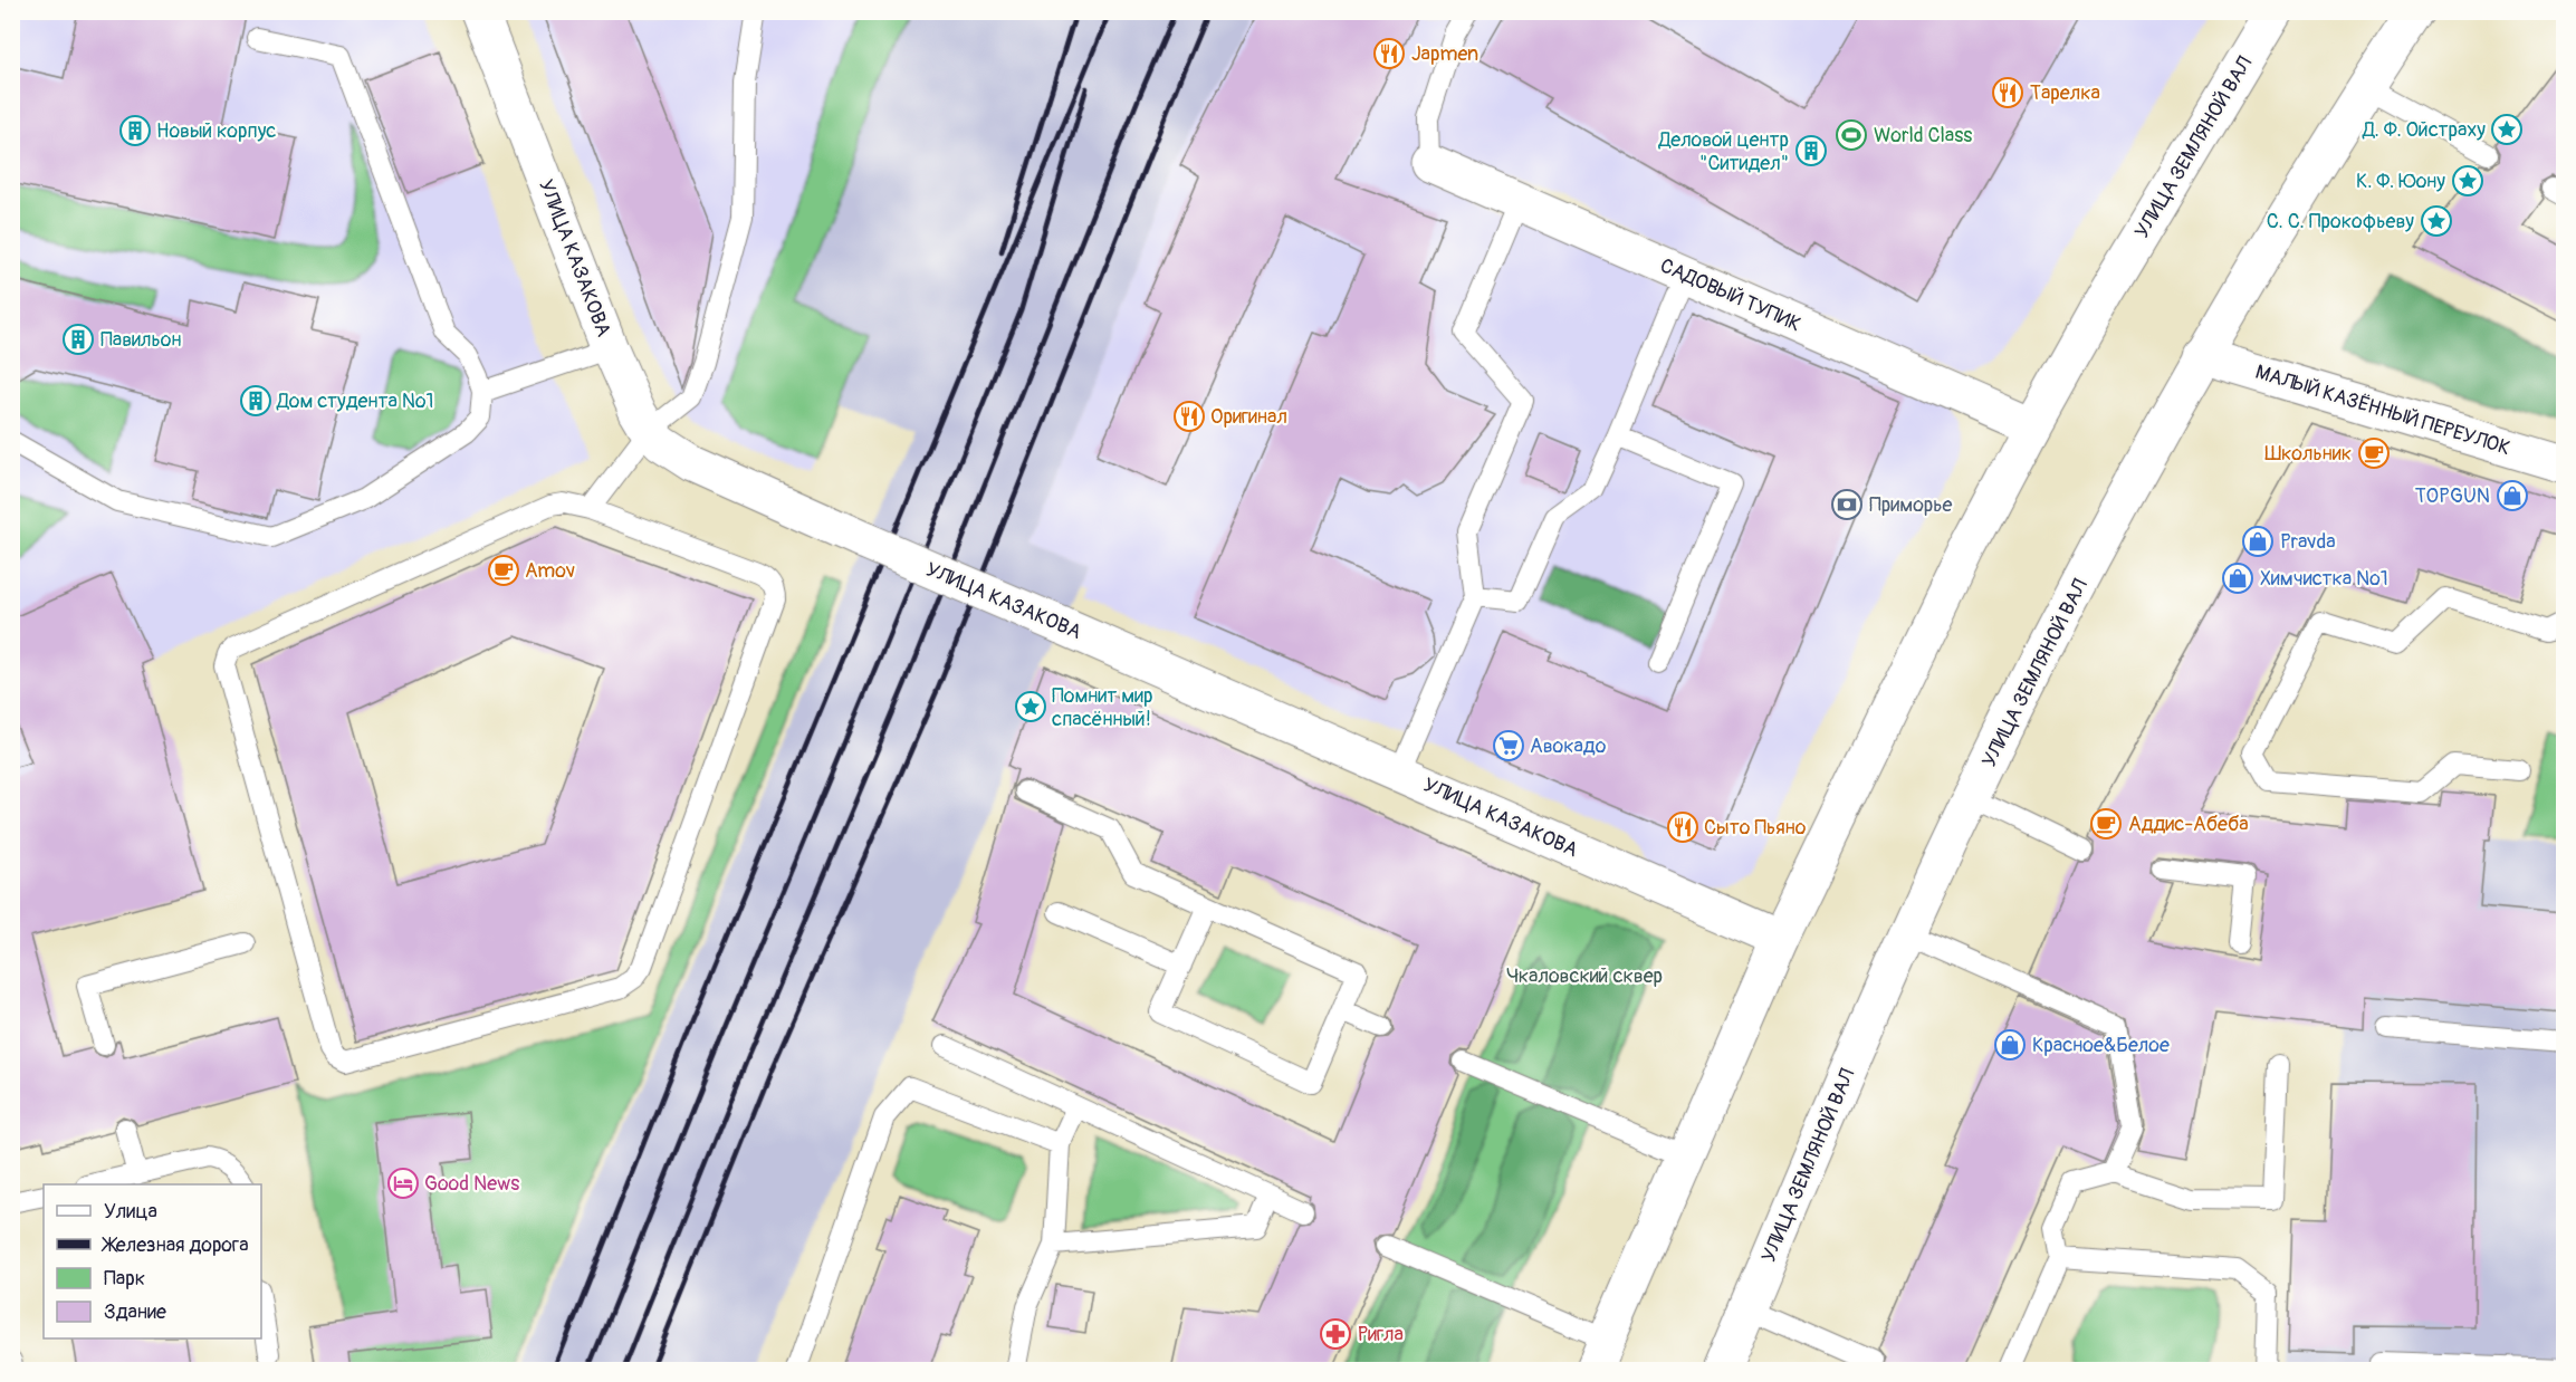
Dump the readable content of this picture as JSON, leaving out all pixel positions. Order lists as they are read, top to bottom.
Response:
{
  "streets": {
    "main road": [
      "УЛИЦА ЗЕМЛЯНОЙ ВАЛ",
      "УЛИЦА КАЗАКОВА",
      "САДОВЫЙ ТУПИК",
      "МАЛЫЙ КАЗЁННЫЙ ПЕРЕУЛОК"
    ]
  },
  "crossings": [
    ["УЛИЦА ЗЕМЛЯНОЙ ВАЛ", "УЛИЦА КАЗАКОВА"],
    ["УЛИЦА ЗЕМЛЯНОЙ ВАЛ", "САДОВЫЙ ТУПИК"],
    ["УЛИЦА ЗЕМЛЯНОЙ ВАЛ", "МАЛЫЙ КАЗЁННЫЙ ПЕРЕУЛОК"]
  ],
  "parks": ["Чкаловский сквер"],
  "places": {
    "restaurant": [
      "Japmen",
      "Тарелка",
      "Оригинал",
      "Сыто Пьяно"
    ],
    "place": [
      "Д. Ф. Ойстраху",
      "К. Ф. Юону",
      "С. С. Прокофьеву",
      "Помнит мир спасённый!"
    ],
    "building": [
      "Новый корпус",
      "Деловой центр \"Ситидел\"",
      "Павильон",
      "Дом студента №1"
    ],
    "sports": ["World Class"],
    "cafe": ["Школьник", "Amov", "Аддис-Абеба"],
    "shop": [
      "TOPGUN",
      "Pravda",
      "Химчистка №1",
      "Красное&Белое"
    ],
    "bank": ["Приморье"],
    "supermarket": ["Авокадо"],
    "hotel": ["Good News"],
    "pharmacy": ["Ригла"]
  },
  "legend": [
    "Улица",
    "Железная дорога",
    "Парк",
    "Здание"
  ]
}
